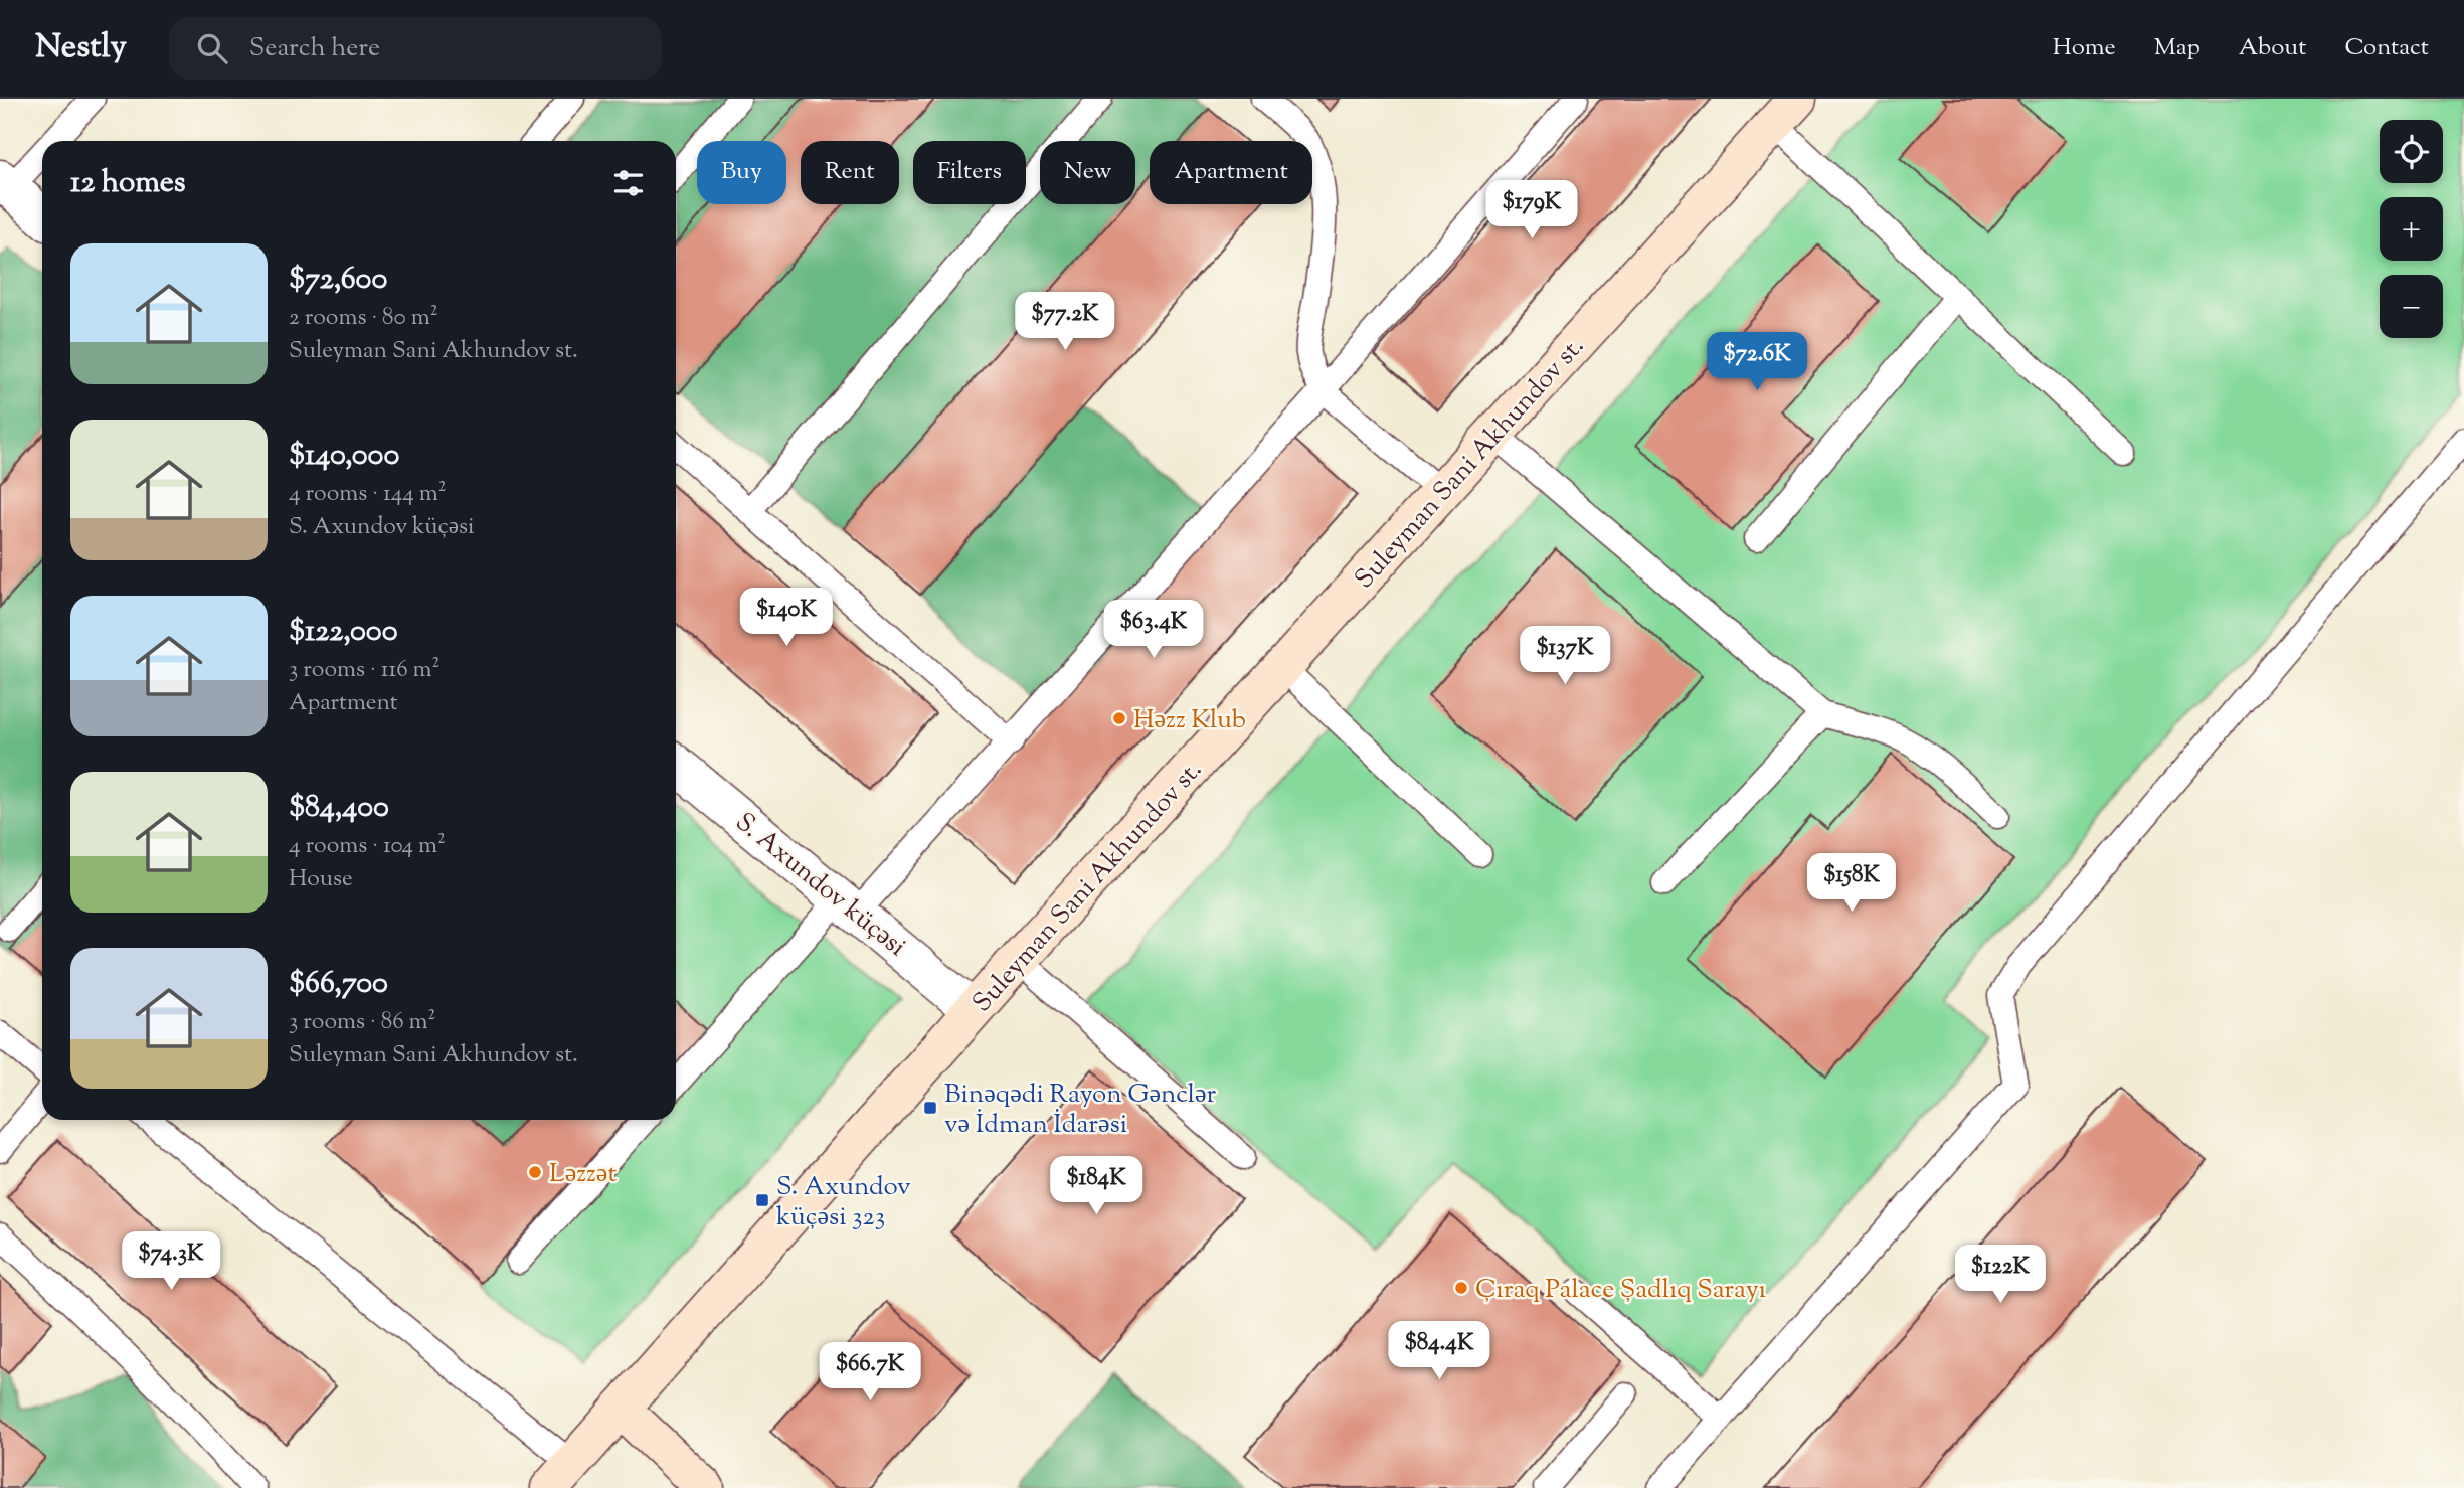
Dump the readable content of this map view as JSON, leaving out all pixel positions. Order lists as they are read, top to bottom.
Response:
{
  "streets": {
    "street": ["Suleyman Sani Akhundov st.", "S. Axundov küçəsi"]
  },
  "crossings": [
    ["Suleyman Sani Akhundov st.", "S. Axundov küçəsi"]
  ],
  "places": {
    "other": ["Həzz Klub", "Ləzzət", "Çıraq Palace Şadlıq Sarayı"],
    "transit": ["Binəqədi Rayon Gənclər və İdman İdarəsi", "S. Axundov küçəsi 323"]
  },
  "page": {
    "header": "Nestly",
    "search": "Search here",
    "nav": [
      "Home",
      "Map",
      "About",
      "Contact"
    ],
    "map_buttons": ["+", "−"],
    "chip": [
      "Buy",
      "Rent",
      "Filters",
      "New",
      "Apartment"
    ],
    "heading": "12 homes",
    "price": [
      "$179K",
      "$77.2K",
      "$72.6K",
      "$140K",
      "$63.4K",
      "$137K",
      "$158K",
      "$184K",
      "$74.3K",
      "$122K",
      "$84.4K",
      "$66.7K"
    ],
    "list": [
      {
        "name": "$72,600",
        "note": "2 rooms · 80 m² · Suleyman Sani Akhundov st."
      },
      {
        "name": "$140,000",
        "note": "4 rooms · 144 m² · S. Axundov küçəsi"
      },
      {
        "name": "$122,000",
        "note": "3 rooms · 116 m² · Apartment"
      },
      {
        "name": "$84,400",
        "note": "4 rooms · 104 m² · House"
      },
      {
        "name": "$66,700",
        "note": "3 rooms · 86 m² · Suleyman Sani Akhundov st."
      }
    ]
  }
}
